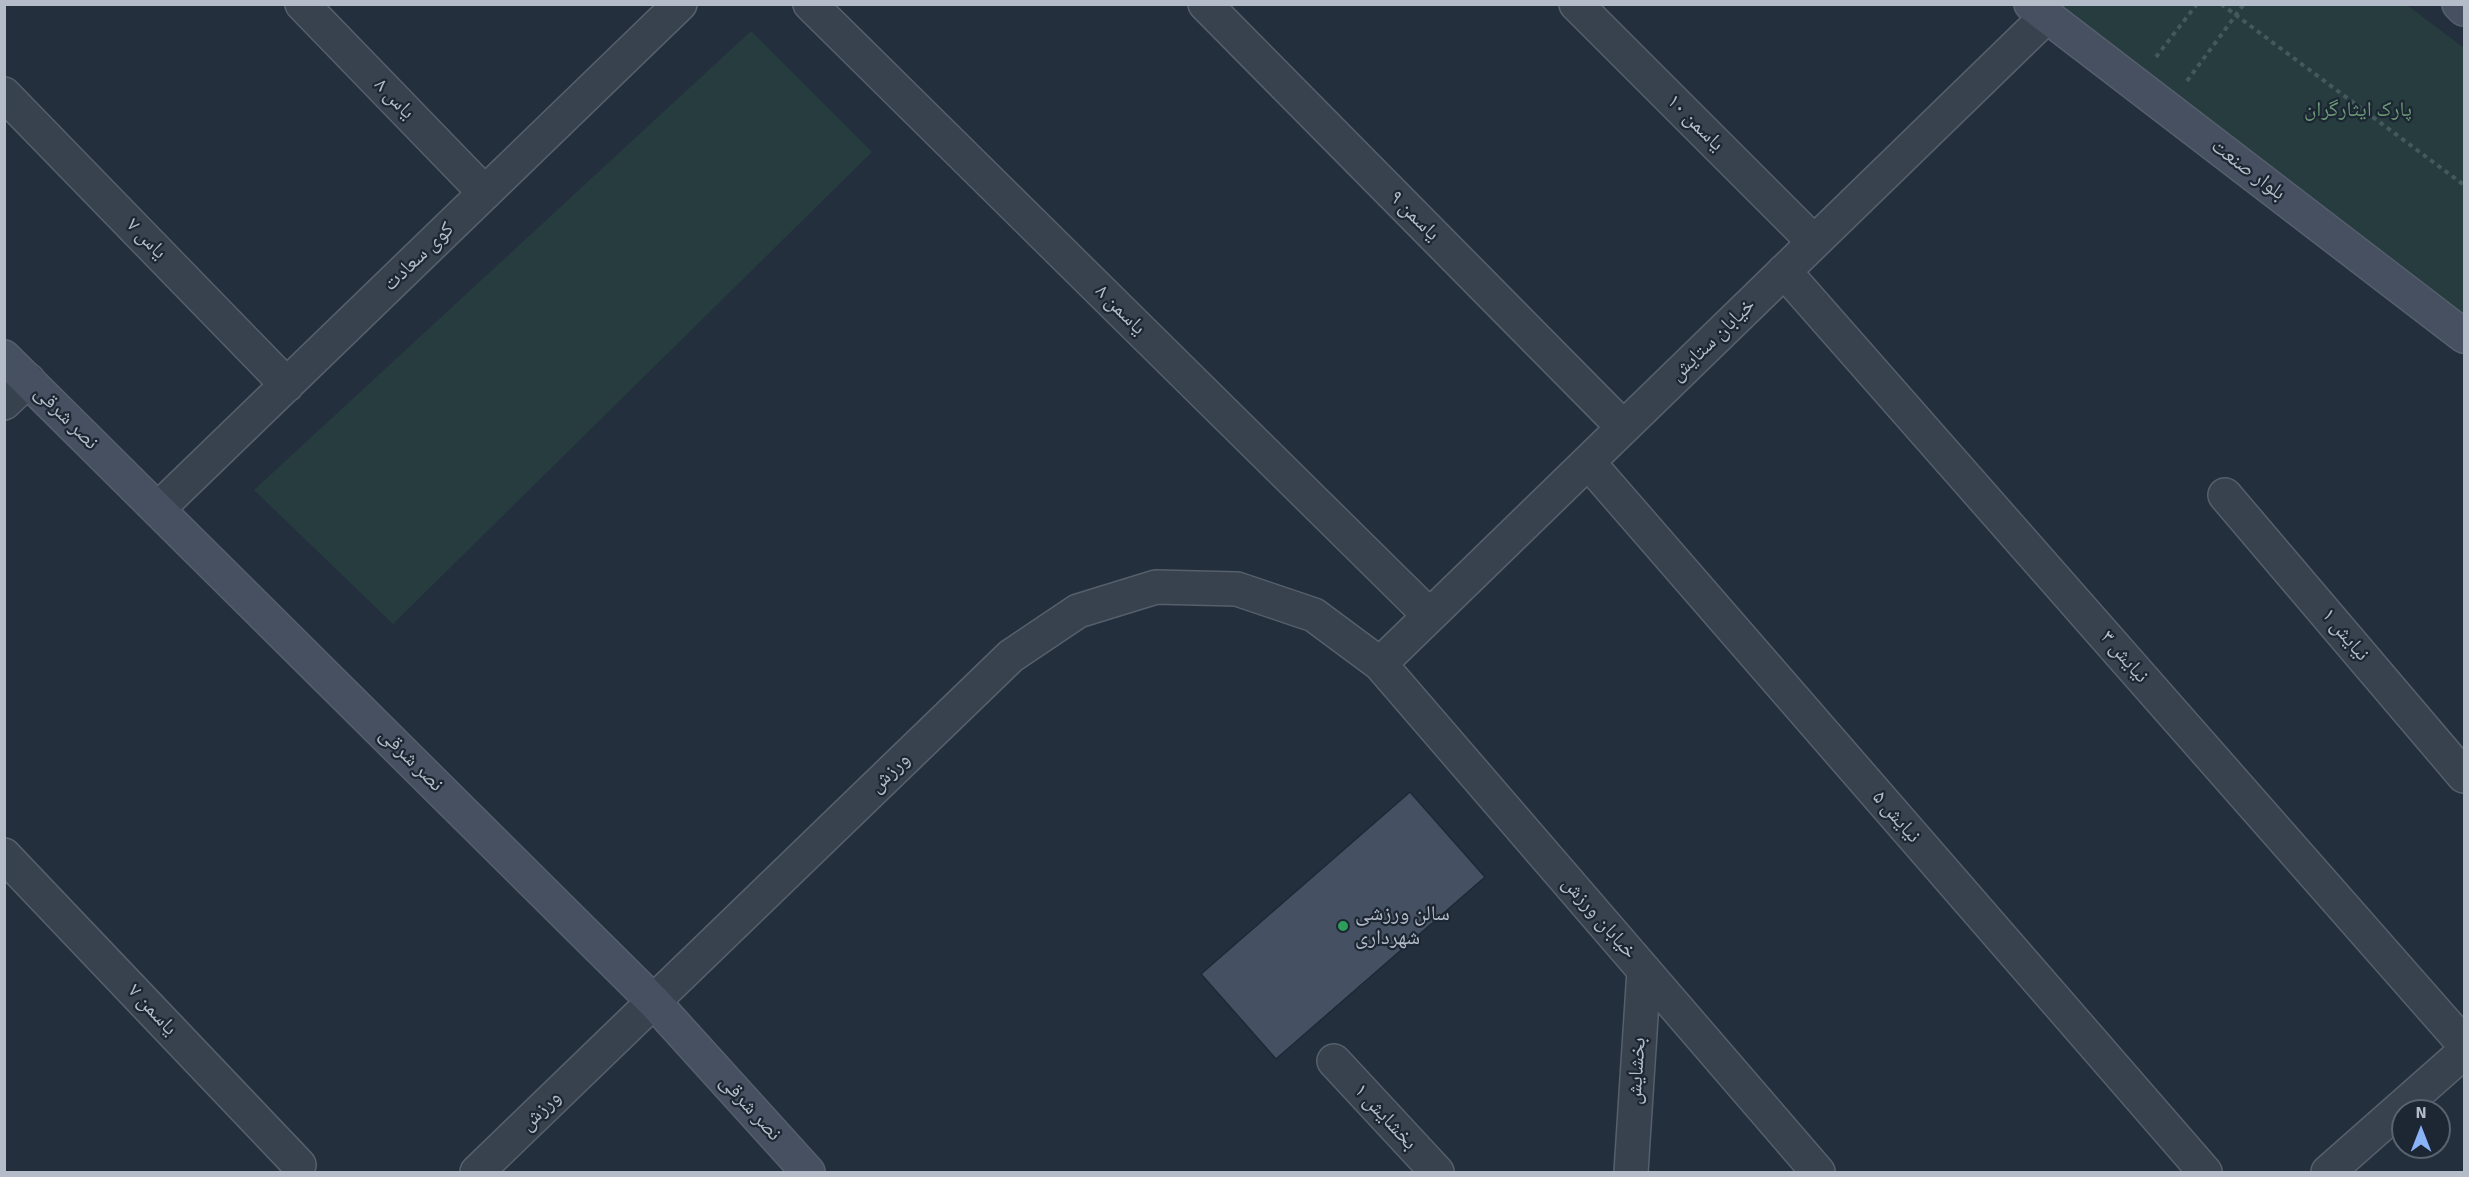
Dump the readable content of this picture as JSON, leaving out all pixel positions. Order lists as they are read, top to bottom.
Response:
{
  "streets": {
    "street": [
      "یاس ۸",
      "یاسمن ۱۰",
      "بلوار صنعت",
      "یاسمن ۹",
      "یاس ۷",
      "کوی سعادت",
      "یاسمن ۸",
      "خیابان ستایش",
      "نصر شرقی",
      "نیایش ۱",
      "نیایش ۳",
      "ورزش",
      "نیایش ۵",
      "خیابان ورزش",
      "یاسمن ۷",
      "بخشایش",
      "بخشایش ۱"
    ]
  },
  "crossings": [
    ["یاس ۸", "کوی سعادت"],
    ["یاسمن ۱۰", "خیابان ستایش"],
    ["بلوار صنعت", "خیابان ستایش"],
    ["یاسمن ۹", "خیابان ستایش"],
    ["یاس ۷", "کوی سعادت"],
    ["کوی سعادت", "نصر شرقی"],
    ["یاسمن ۸", "خیابان ستایش"],
    ["خیابان ستایش", "نیایش ۳"],
    ["خیابان ستایش", "ورزش"],
    ["خیابان ستایش", "نیایش ۵"],
    ["خیابان ستایش", "خیابان ورزش"],
    ["نصر شرقی", "ورزش"],
    ["ورزش", "خیابان ورزش"],
    ["خیابان ورزش", "بخشایش"]
  ],
  "parks": ["پارک ایثارگران"],
  "places": ["سالن ورزشی شهرداری"],
  "north": "top"
}
